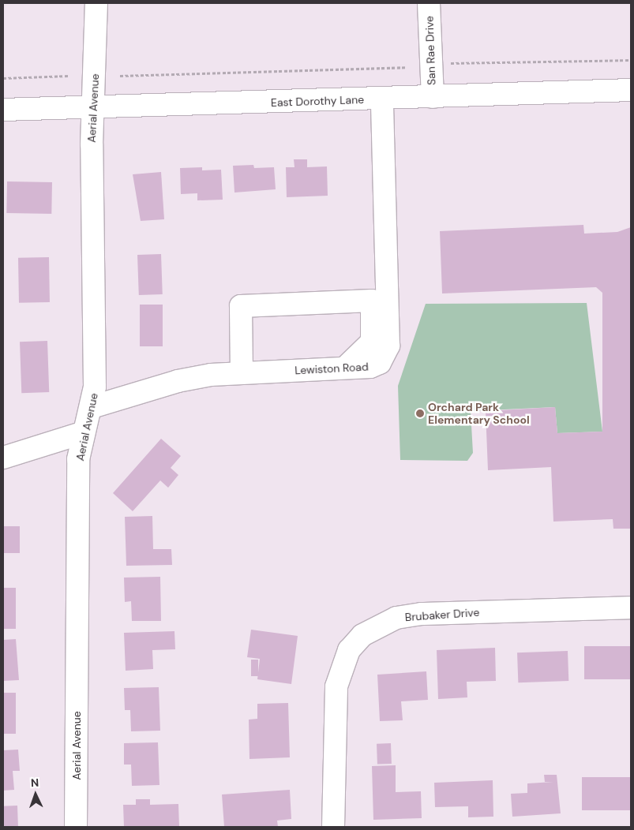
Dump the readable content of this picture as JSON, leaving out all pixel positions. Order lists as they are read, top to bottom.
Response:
{
  "streets": {
    "street": [
      "San Rae Drive",
      "East Dorothy Lane",
      "Aerial Avenue",
      "Lewiston Road",
      "Brubaker Drive"
    ]
  },
  "crossings": [
    ["San Rae Drive", "East Dorothy Lane"],
    ["East Dorothy Lane", "Aerial Avenue"],
    ["East Dorothy Lane", "Lewiston Road"],
    ["Aerial Avenue", "Lewiston Road"]
  ],
  "places": ["Orchard Park Elementary School"],
  "north": "top"
}
